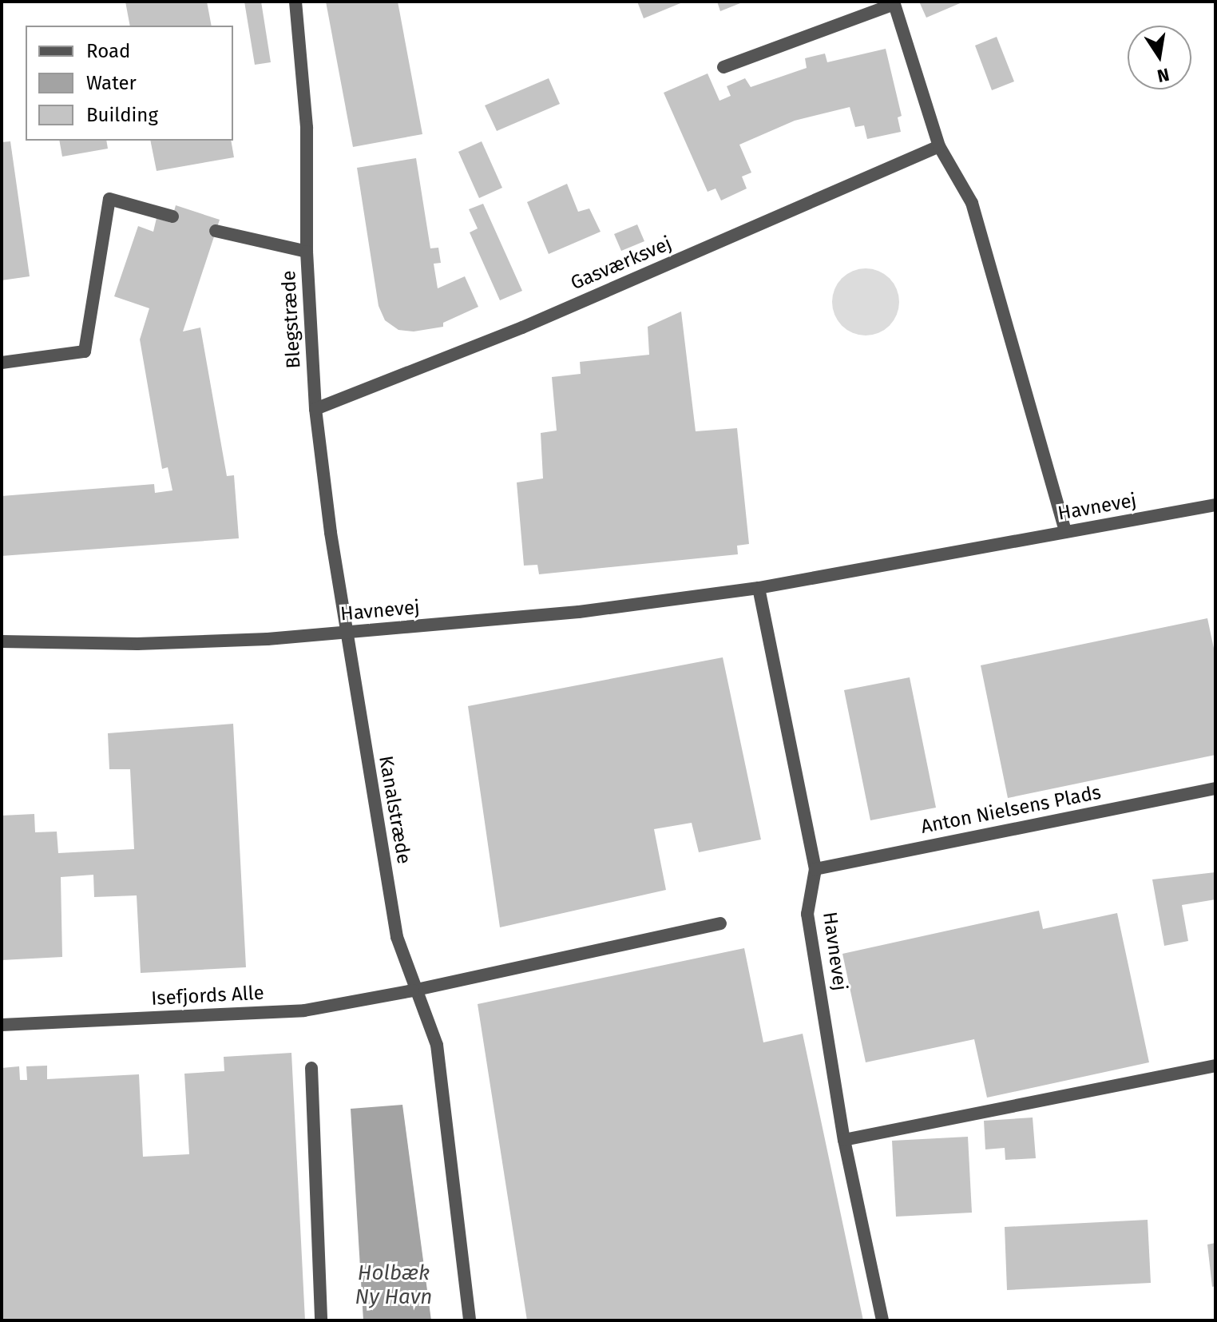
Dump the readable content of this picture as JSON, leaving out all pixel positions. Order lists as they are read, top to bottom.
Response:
{
  "streets": {
    "street": [
      "Gasværksvej",
      "Blegstræde",
      "Havnevej",
      "Kanalstræde",
      "Anton Nielsens Plads",
      "Isefjords Alle"
    ]
  },
  "crossings": [
    ["Gasværksvej", "Blegstræde"],
    ["Blegstræde", "Havnevej"],
    ["Blegstræde", "Kanalstræde"],
    ["Havnevej", "Kanalstræde"],
    ["Havnevej", "Anton Nielsens Plads"],
    ["Kanalstræde", "Isefjords Alle"]
  ],
  "water": ["Holbæk Ny Havn"],
  "legend": ["Road", "Water", "Building"],
  "north": "bottom"
}
